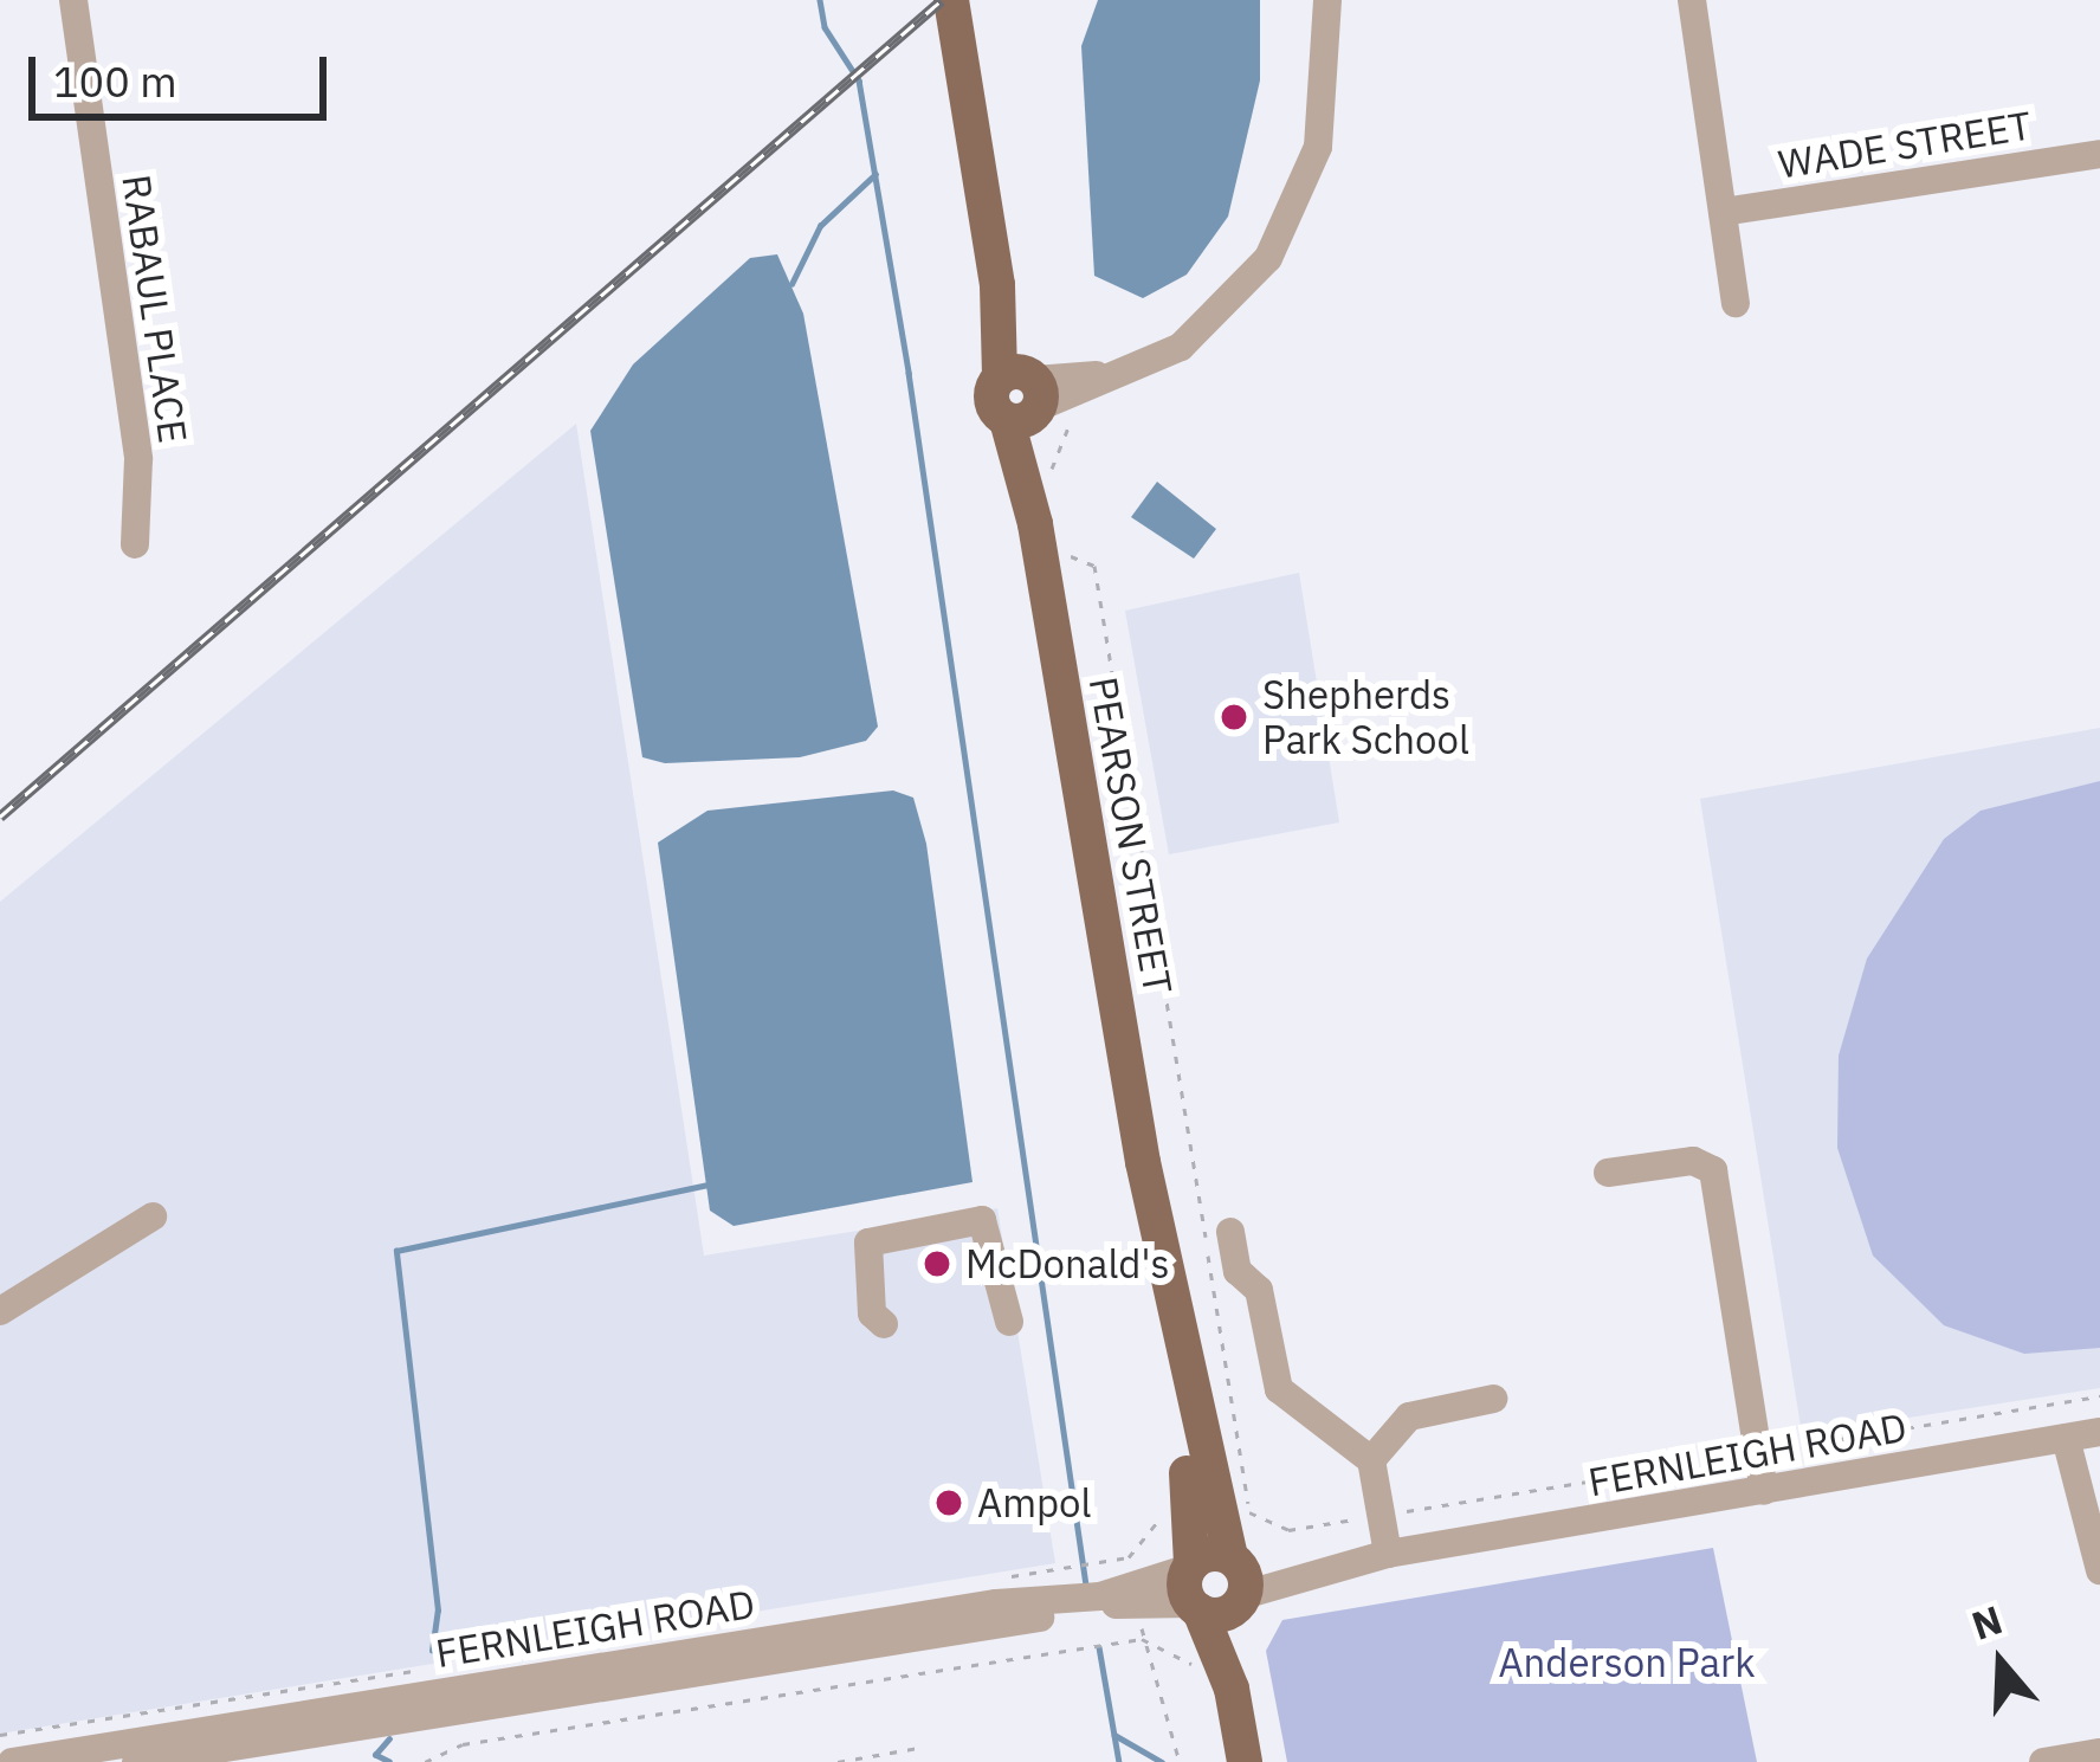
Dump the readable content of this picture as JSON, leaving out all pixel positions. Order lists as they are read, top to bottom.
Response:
{
  "streets": {
    "main road": ["PEARSON STREET"],
    "street": ["WADE STREET", "RABAUL PLACE", "FERNLEIGH ROAD"]
  },
  "crossings": [
    ["PEARSON STREET", "FERNLEIGH ROAD"]
  ],
  "parks": ["Anderson Park"],
  "places": ["Shepherds Park School", "McDonald's", "Ampol"],
  "scale_bar": "100 m",
  "north": "top"
}
